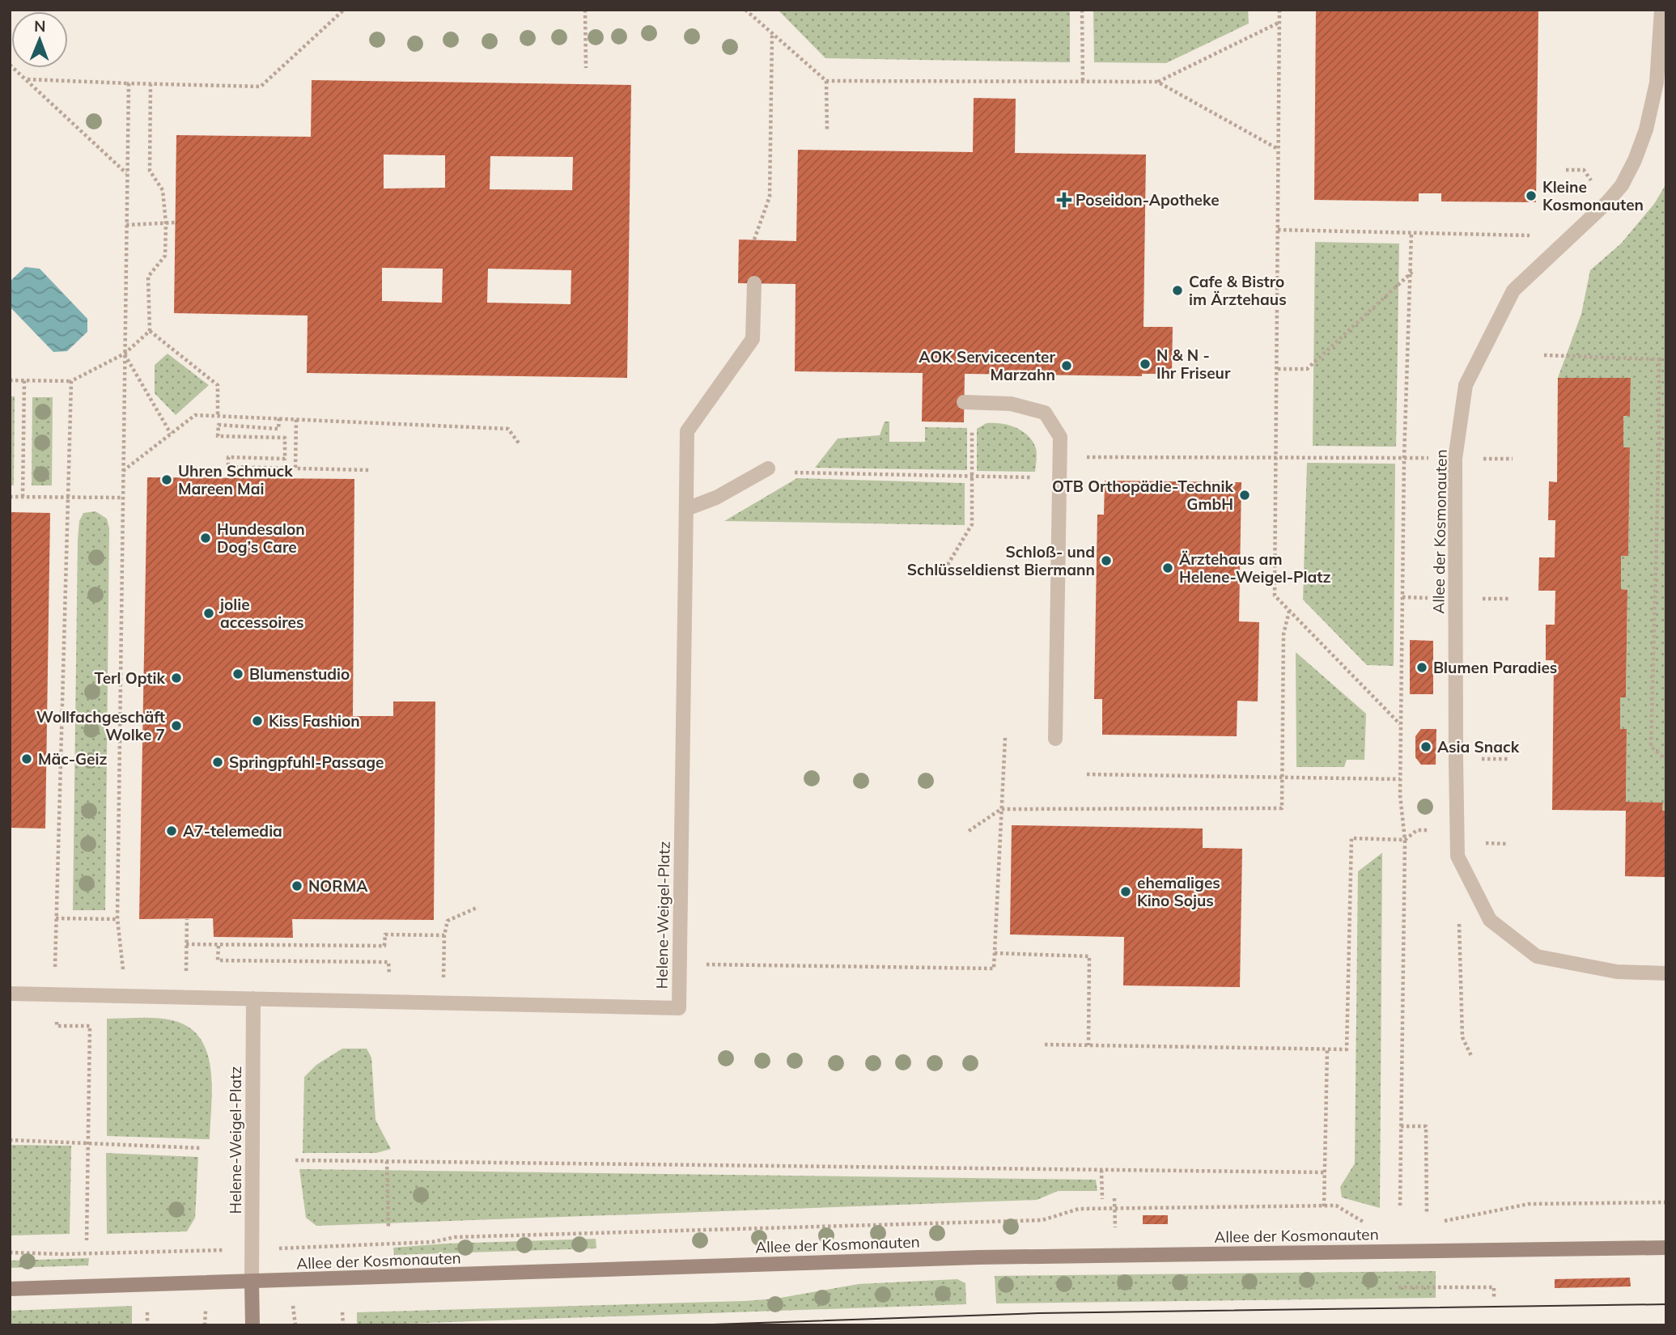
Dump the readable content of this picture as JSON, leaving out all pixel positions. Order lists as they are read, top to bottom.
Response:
{
  "streets": {
    "main road": ["Allee der Kosmonauten"],
    "street": ["Helene-Weigel-Platz"]
  },
  "crossings": [
    ["Allee der Kosmonauten", "Helene-Weigel-Platz"]
  ],
  "places": {
    "other": [
      "Kleine Kosmonauten",
      "Cafe & Bistro im Ärztehaus",
      "N & N - Ihr Friseur",
      "AOK Servicecenter Marzahn",
      "Uhren Schmuck Mareen Mai",
      "OTB Orthopädie-Technik GmbH",
      "Hundesalon Dog’s Care",
      "Schloß- und Schlüsseldienst Biermann",
      "Ärztehaus am Helene-Weigel-Platz",
      "jolie accessoires",
      "Blumen Paradies",
      "Blumenstudio",
      "Terl Optik",
      "Kiss Fashion",
      "Wollfachgeschäft Wolke 7",
      "Asia Snack",
      "Mäc-Geiz",
      "Springpfuhl-Passage",
      "A7-telemedia",
      "NORMA",
      "ehemaliges Kino Sojus"
    ],
    "health": ["Poseidon-Apotheke"]
  },
  "north": "top"
}
